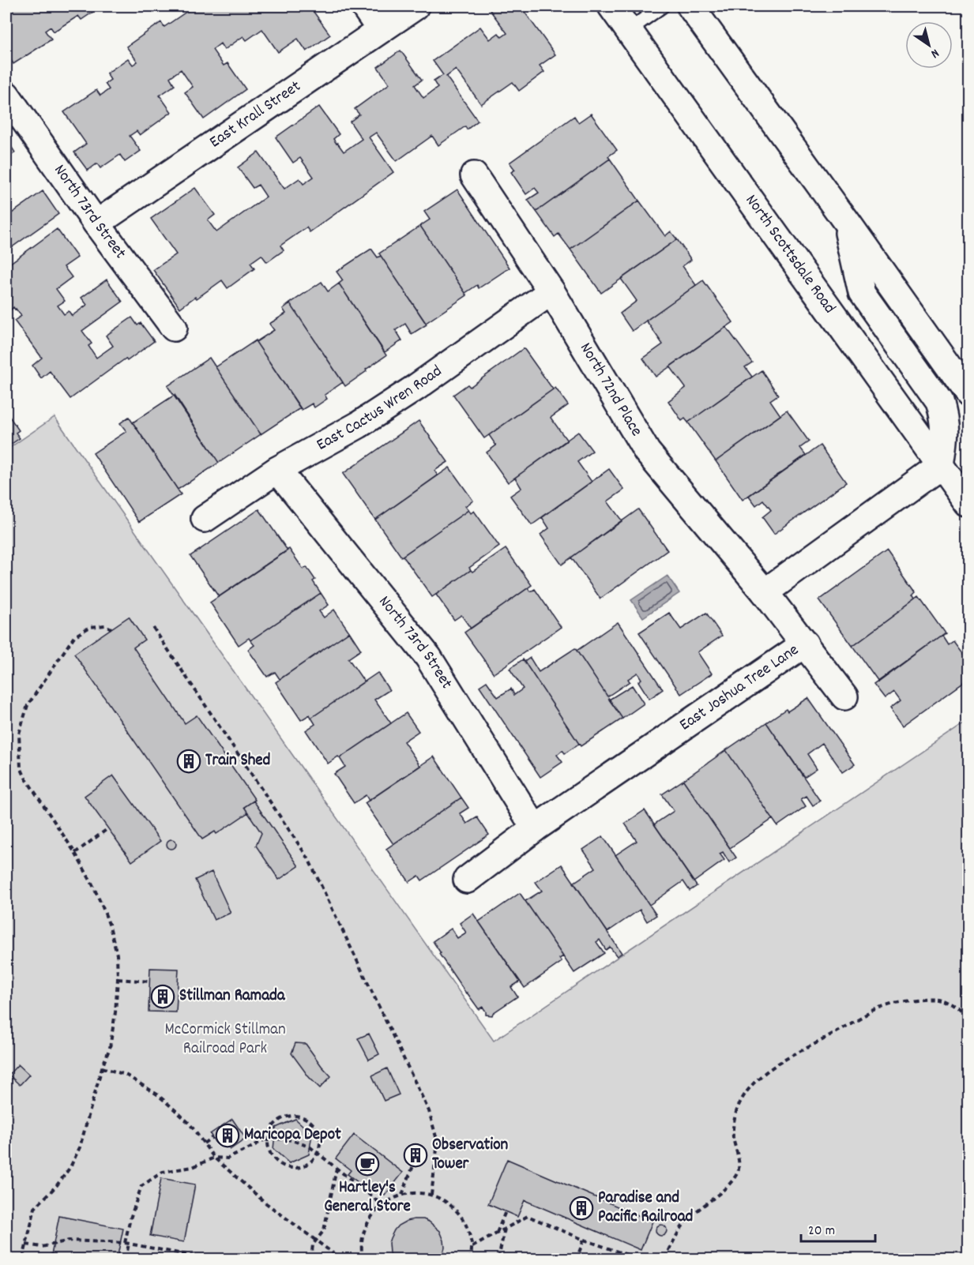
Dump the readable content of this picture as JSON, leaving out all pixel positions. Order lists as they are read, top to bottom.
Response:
{
  "streets": {
    "street": [
      "East Krall Street",
      "North 73rd Street",
      "North Scottsdale Road",
      "North 72nd Place",
      "East Cactus Wren Road",
      "East Joshua Tree Lane"
    ]
  },
  "crossings": [
    ["East Krall Street", "North 73rd Street"],
    ["North 73rd Street", "East Cactus Wren Road"],
    ["North 73rd Street", "East Joshua Tree Lane"],
    ["North 72nd Place", "East Cactus Wren Road"],
    ["North 72nd Place", "East Joshua Tree Lane"]
  ],
  "parks": ["McCormick Stillman Railroad Park"],
  "places": {
    "building": [
      "Train Shed",
      "Stillman Ramada",
      "Maricopa Depot",
      "Observation Tower",
      "Paradise and Pacific Railroad"
    ],
    "cafe": ["Hartley's General Store"]
  },
  "scale_bar": "20 m",
  "north": "bottom right"
}
